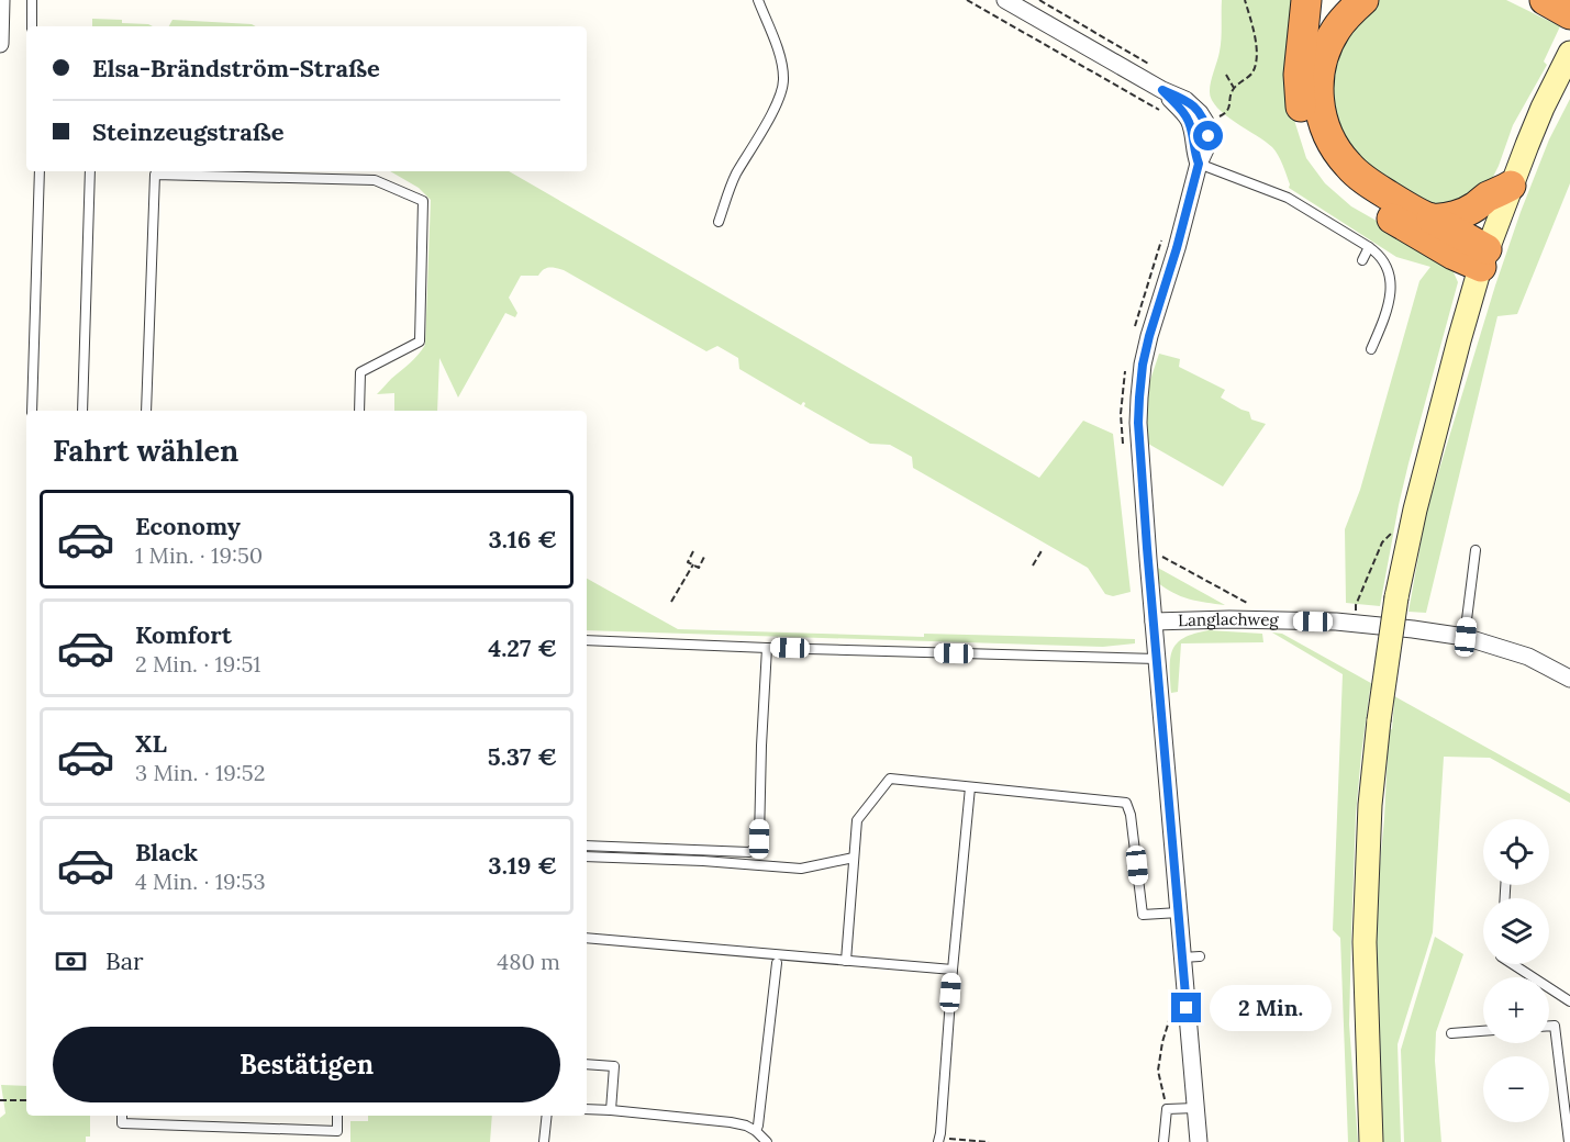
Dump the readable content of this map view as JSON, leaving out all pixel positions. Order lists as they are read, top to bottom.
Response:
{
  "streets": {
    "street": ["Langlachweg"]
  },
  "page": {
    "banner": ["Elsa-Brändström-Straße", "Steinzeugstraße"],
    "heading": "Fahrt wählen",
    "list": [
      {
        "name": "Economy",
        "note": "1 Min. · 19:50",
        "value": "3.16 €"
      },
      {
        "name": "Komfort",
        "note": "2 Min. · 19:51",
        "value": "4.27 €"
      },
      {
        "name": "XL",
        "note": "3 Min. · 19:52",
        "value": "5.37 €"
      },
      {
        "name": "Black",
        "note": "4 Min. · 19:53",
        "value": "3.19 €"
      }
    ],
    "map_buttons": ["+", "−"],
    "pay": ["Bar", "480 m"],
    "bubble": "2 Min.",
    "buttons": "Bestätigen"
  }
}
